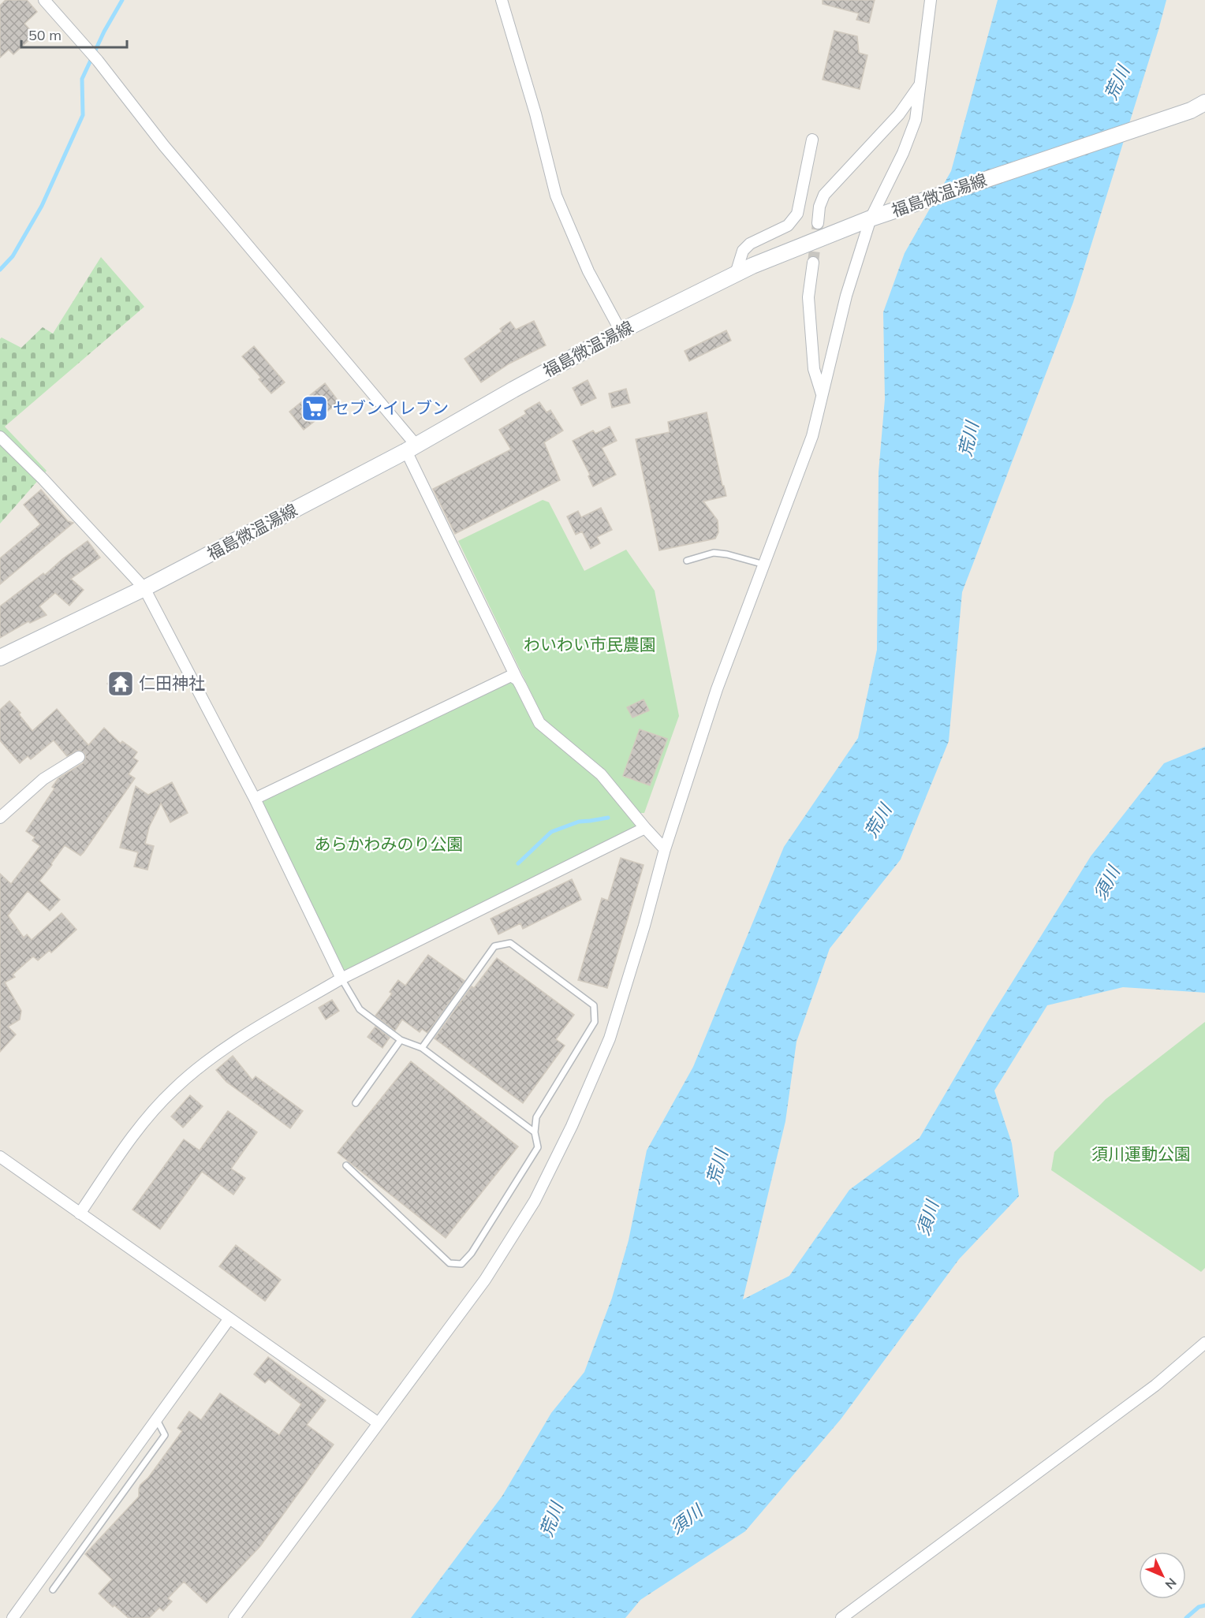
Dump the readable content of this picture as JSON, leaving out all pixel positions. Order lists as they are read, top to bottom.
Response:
{
  "streets": {
    "main road": ["福島微温湯線"]
  },
  "water": ["荒川", "須川"],
  "parks": ["わいわい市民農園", "あらかわみのり公園", "須川運動公園"],
  "places": {
    "supermarket": ["セブンイレブン"],
    "temple": ["仁田神社"]
  },
  "scale_bar": "50 m",
  "north": "bottom right"
}
